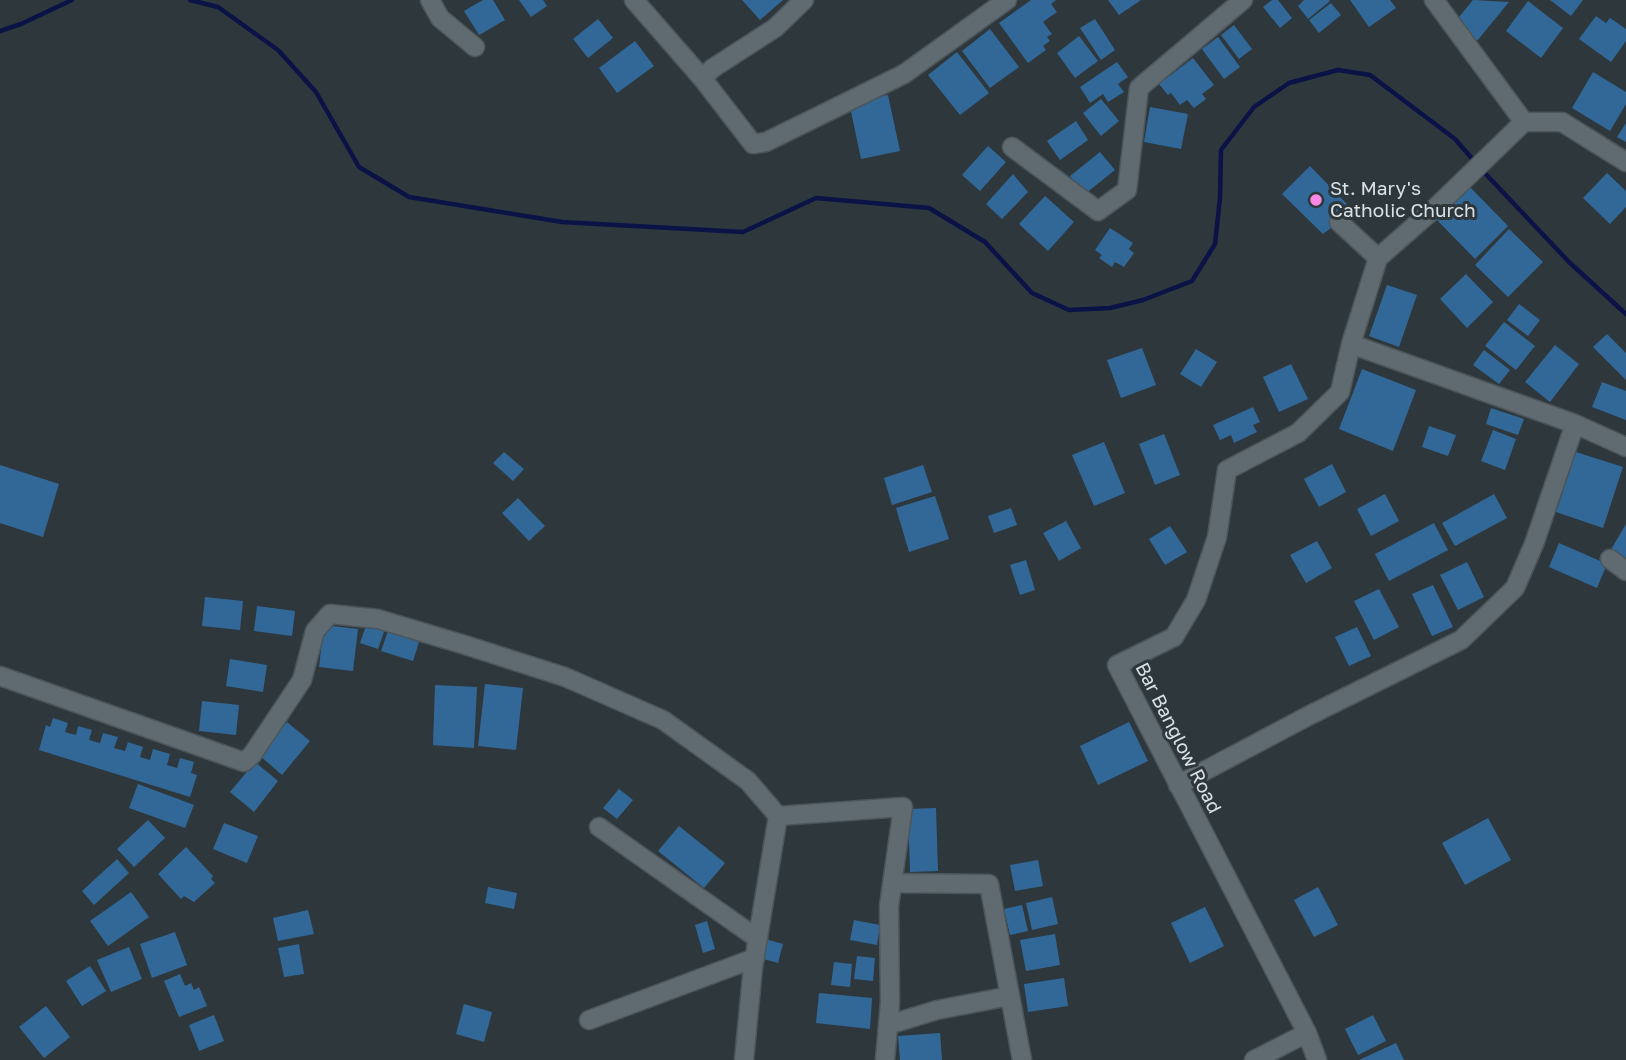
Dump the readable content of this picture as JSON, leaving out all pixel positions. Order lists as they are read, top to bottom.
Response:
{
  "streets": {
    "street": ["Bar Banglow Road"]
  },
  "places": ["St. Mary's Catholic Church"]
}
